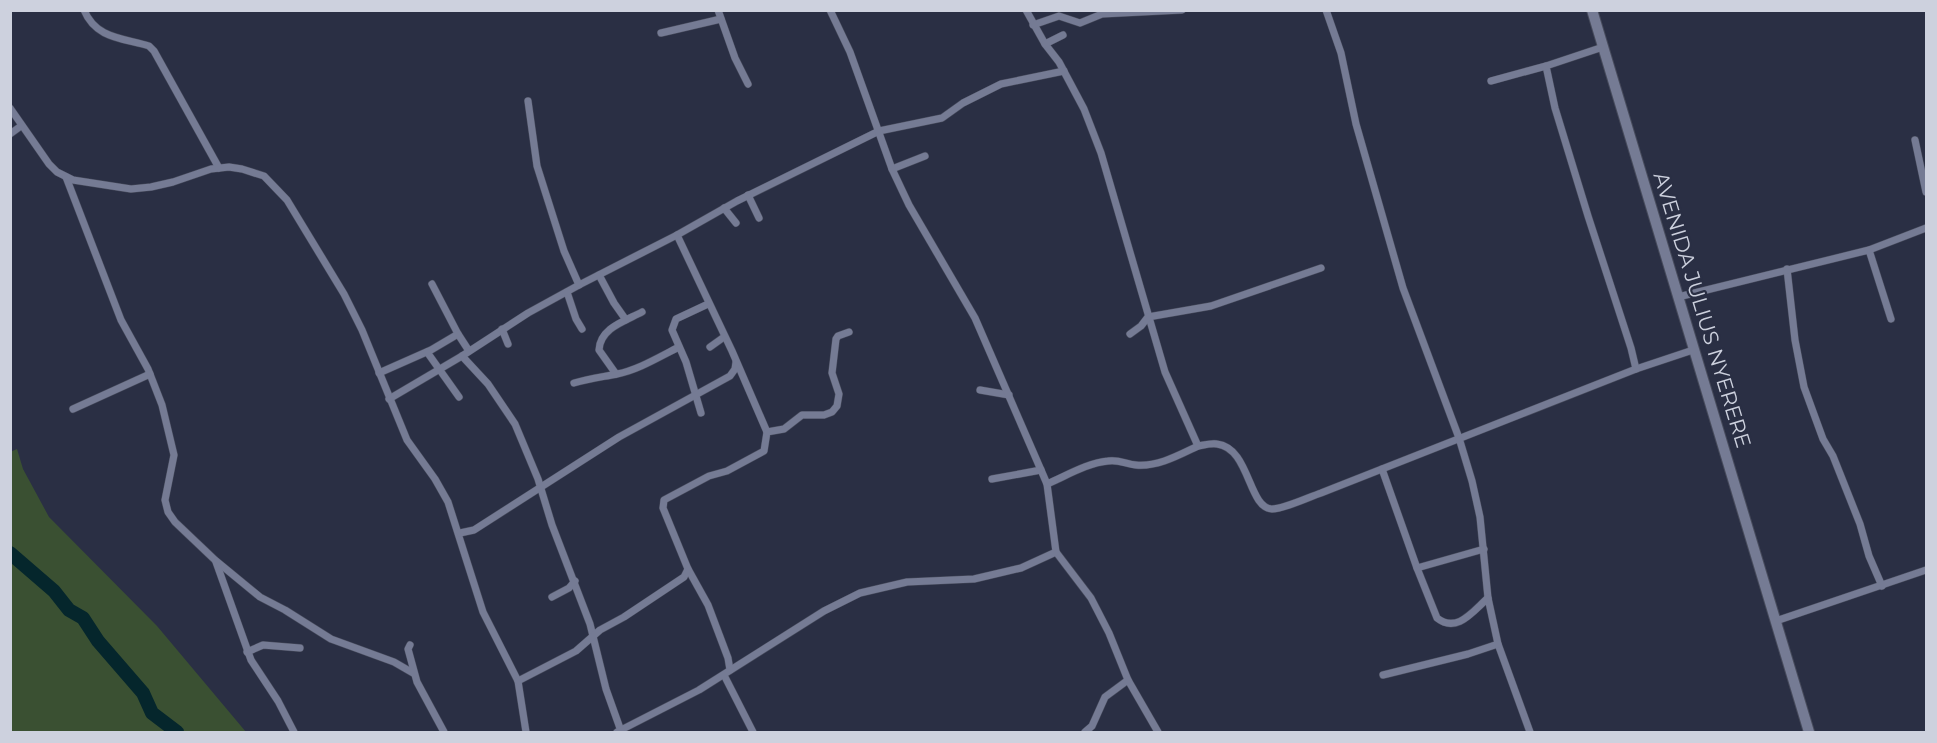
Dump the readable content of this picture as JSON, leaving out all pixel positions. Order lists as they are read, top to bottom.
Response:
{
  "streets": {
    "street": ["AVENIDA JULIUS NYERERE"]
  }
}
